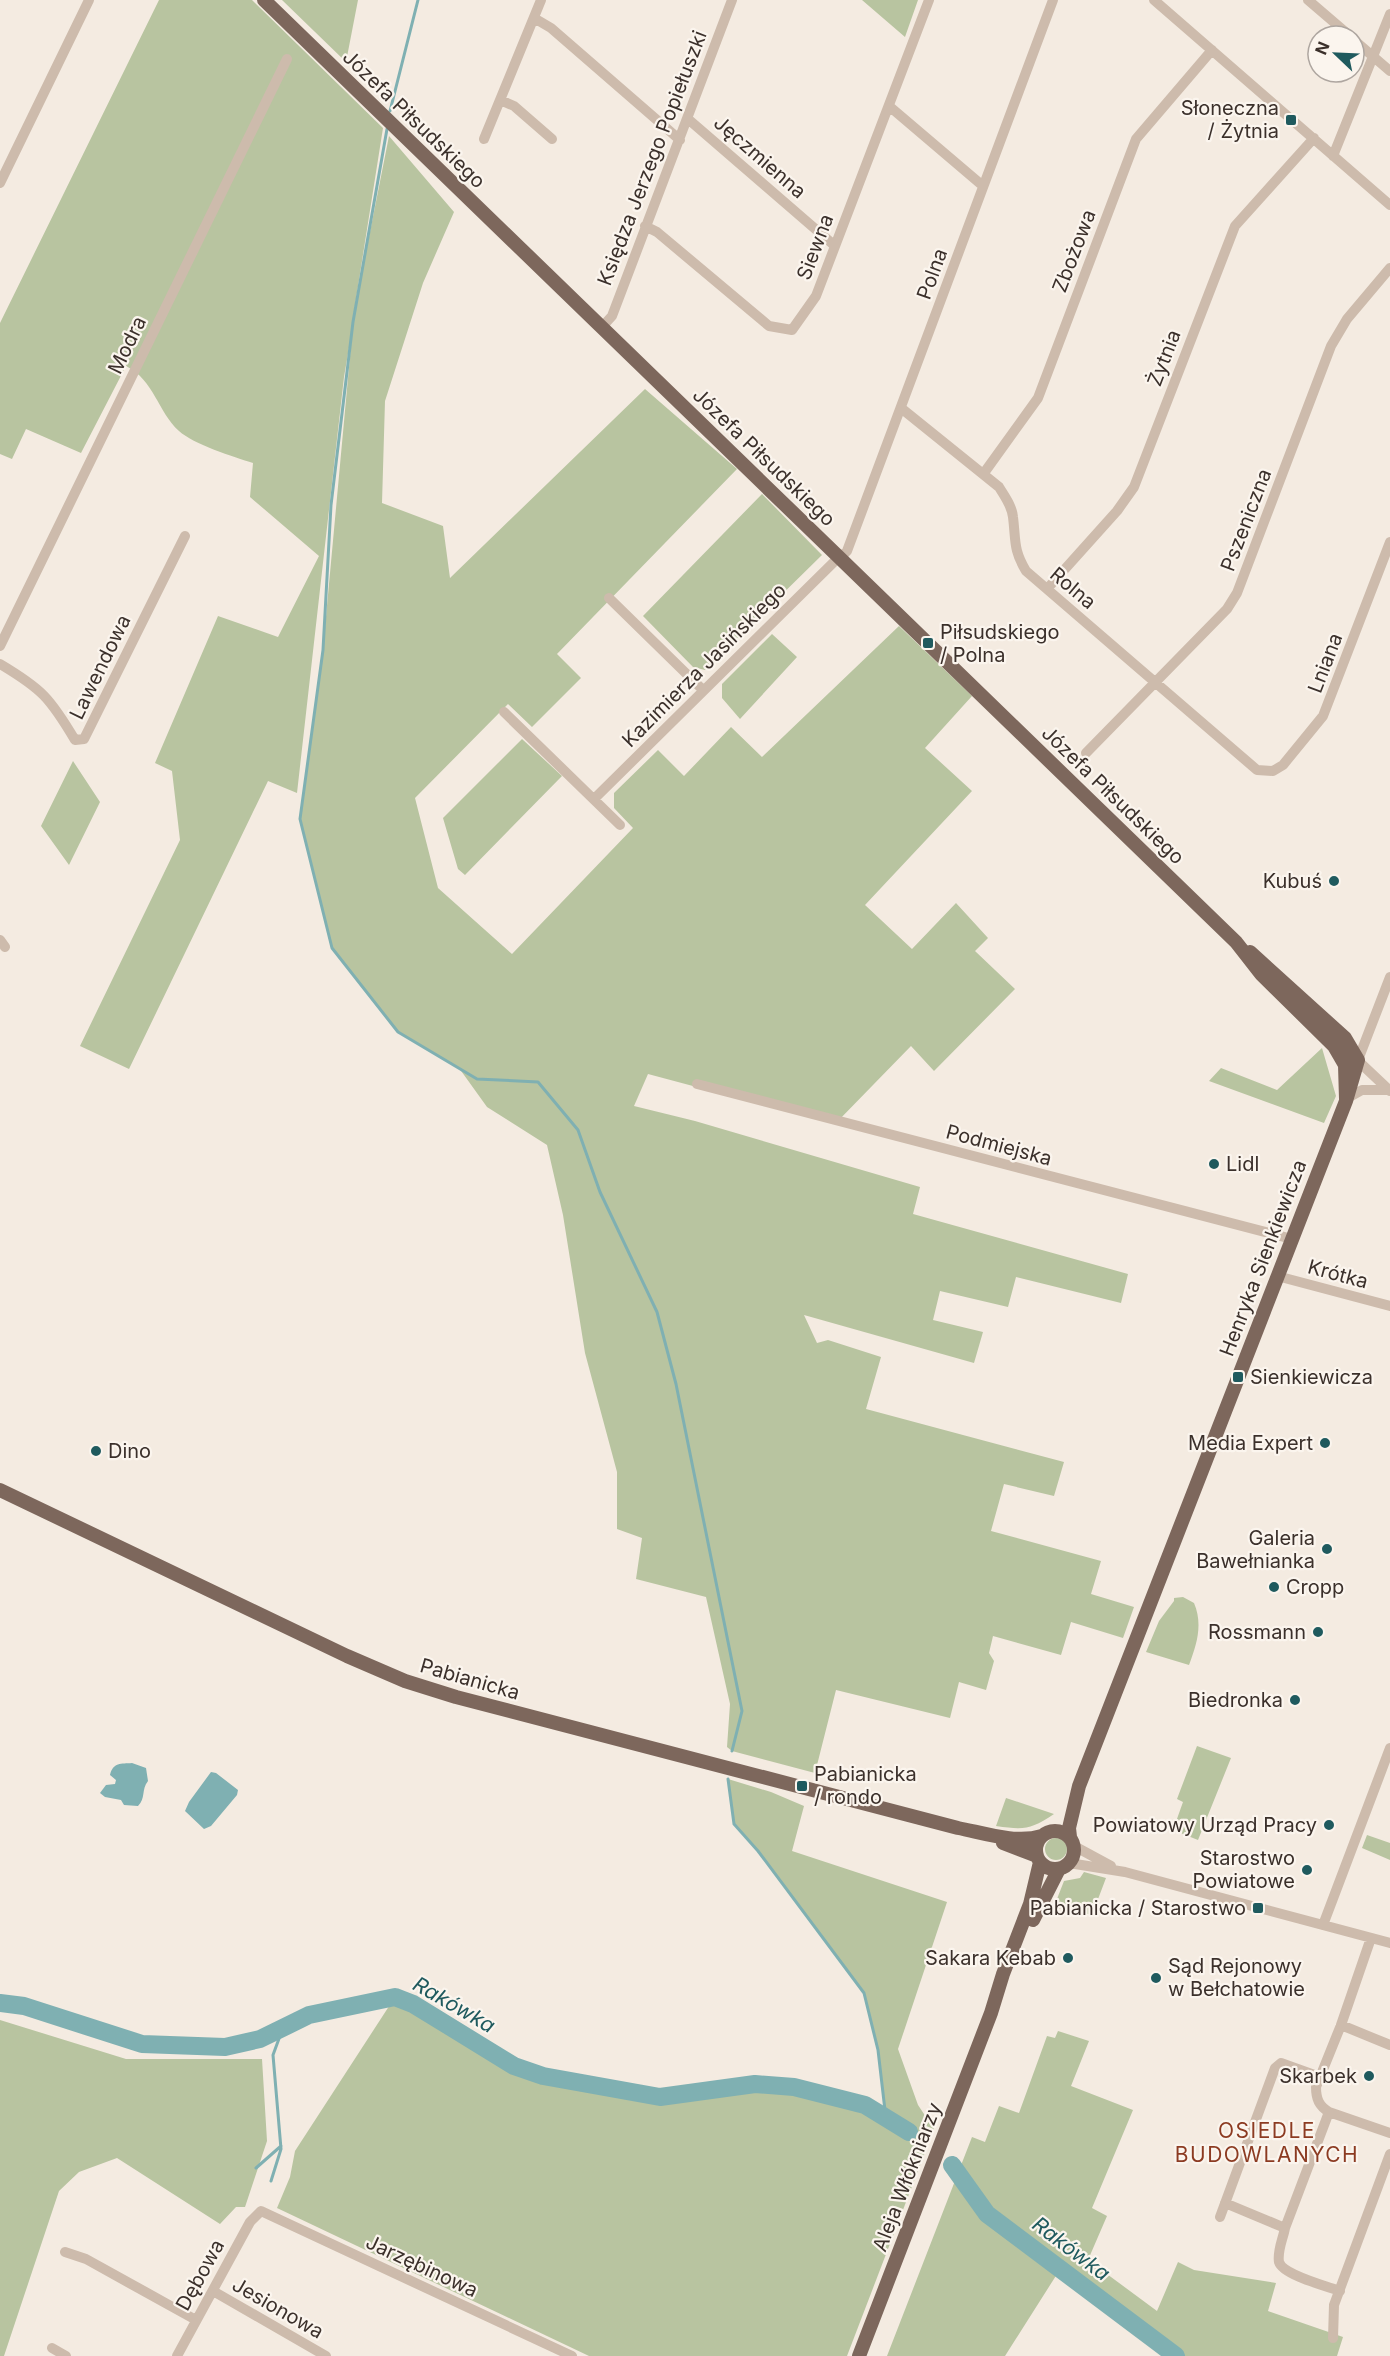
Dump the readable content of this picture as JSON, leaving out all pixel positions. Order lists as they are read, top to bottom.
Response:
{
  "streets": {
    "main road": [
      "Józefa Piłsudskiego",
      "Henryka Sienkiewicza",
      "Pabianicka",
      "Aleja Włókniarzy"
    ],
    "street": [
      "Jęczmienna",
      "Księdza Jerzego Popiełuszki",
      "Siewna",
      "Zbożowa",
      "Polna",
      "Modra",
      "Żytnia",
      "Pszeniczna",
      "Rolna",
      "Lniana",
      "Kazimierza Jasińskiego",
      "Lawendowa",
      "Podmiejska",
      "Krótka",
      "Jarzębinowa",
      "Dębowa",
      "Jesionowa"
    ]
  },
  "crossings": [
    ["Józefa Piłsudskiego", "Księdza Jerzego Popiełuszki"],
    ["Józefa Piłsudskiego", "Polna"],
    ["Józefa Piłsudskiego", "Kazimierza Jasińskiego"],
    ["Józefa Piłsudskiego", "Henryka Sienkiewicza"],
    ["Jęczmienna", "Księdza Jerzego Popiełuszki"],
    ["Jęczmienna", "Siewna"],
    ["Księdza Jerzego Popiełuszki", "Siewna"],
    ["Zbożowa", "Rolna"],
    ["Polna", "Rolna"],
    ["Polna", "Kazimierza Jasińskiego"],
    ["Żytnia", "Rolna"],
    ["Pszeniczna", "Rolna"],
    ["Rolna", "Lniana"],
    ["Podmiejska", "Henryka Sienkiewicza"],
    ["Henryka Sienkiewicza", "Krótka"],
    ["Henryka Sienkiewicza", "Pabianicka"],
    ["Henryka Sienkiewicza", "Aleja Włókniarzy"],
    ["Pabianicka", "Aleja Włókniarzy"],
    ["Jarzębinowa", "Dębowa"],
    ["Dębowa", "Jesionowa"]
  ],
  "districts": ["OSIEDLE BUDOWLANYCH"],
  "water": ["Rakówka"],
  "places": {
    "transit": [
      "Słoneczna / Żytnia",
      "Piłsudskiego / Polna",
      "Sienkiewicza",
      "Pabianicka / rondo",
      "Pabianicka / Starostwo"
    ],
    "other": [
      "Kubuś",
      "Lidl",
      "Media Expert",
      "Dino",
      "Galeria Bawełnianka",
      "Cropp",
      "Rossmann",
      "Biedronka",
      "Powiatowy Urząd Pracy",
      "Starostwo Powiatowe",
      "Sakara Kebab",
      "Sąd Rejonowy w Bełchatowie",
      "Skarbek"
    ]
  },
  "north": "top left"
}
